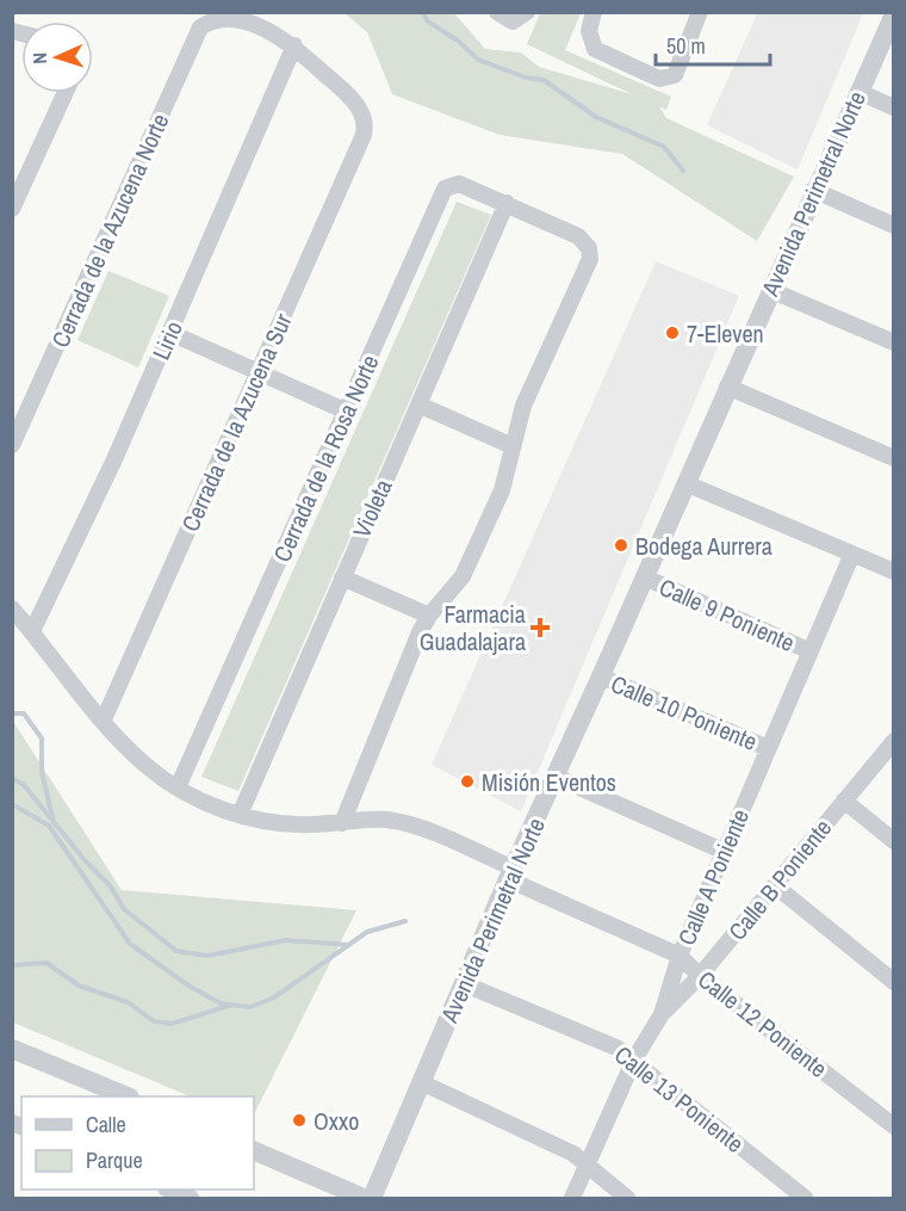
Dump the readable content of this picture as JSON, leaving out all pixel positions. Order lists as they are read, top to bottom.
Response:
{
  "streets": {
    "street": [
      "Avenida Perimetral Norte",
      "Cerrada de la Azucena Norte",
      "Lirio",
      "Cerrada de la Azucena Sur",
      "Cerrada de la Rosa Norte",
      "Violeta",
      "Calle 9 Poniente",
      "Calle 10 Poniente",
      "Calle A Poniente",
      "Calle B Poniente",
      "Calle 12 Poniente",
      "Calle 13 Poniente"
    ]
  },
  "crossings": [
    ["Avenida Perimetral Norte", "Calle 9 Poniente"],
    ["Avenida Perimetral Norte", "Calle 10 Poniente"],
    ["Avenida Perimetral Norte", "Calle 12 Poniente"],
    ["Avenida Perimetral Norte", "Calle 13 Poniente"],
    ["Cerrada de la Azucena Norte", "Lirio"],
    ["Cerrada de la Azucena Norte", "Cerrada de la Azucena Sur"],
    ["Lirio", "Cerrada de la Azucena Sur"],
    ["Lirio", "Calle 12 Poniente"],
    ["Cerrada de la Azucena Sur", "Calle 12 Poniente"],
    ["Cerrada de la Rosa Norte", "Violeta"],
    ["Cerrada de la Rosa Norte", "Calle 12 Poniente"],
    ["Violeta", "Calle 12 Poniente"],
    ["Calle 9 Poniente", "Calle A Poniente"],
    ["Calle 10 Poniente", "Calle A Poniente"],
    ["Calle A Poniente", "Calle B Poniente"],
    ["Calle A Poniente", "Calle 12 Poniente"],
    ["Calle A Poniente", "Calle 13 Poniente"],
    ["Calle B Poniente", "Calle 12 Poniente"]
  ],
  "places": {
    "other": [
      "7-Eleven",
      "Bodega Aurrera",
      "Misión Eventos",
      "Oxxo"
    ],
    "health": ["Farmacia Guadalajara"]
  },
  "legend": ["Calle", "Parque"],
  "scale_bar": "50 m",
  "north": "left"
}
